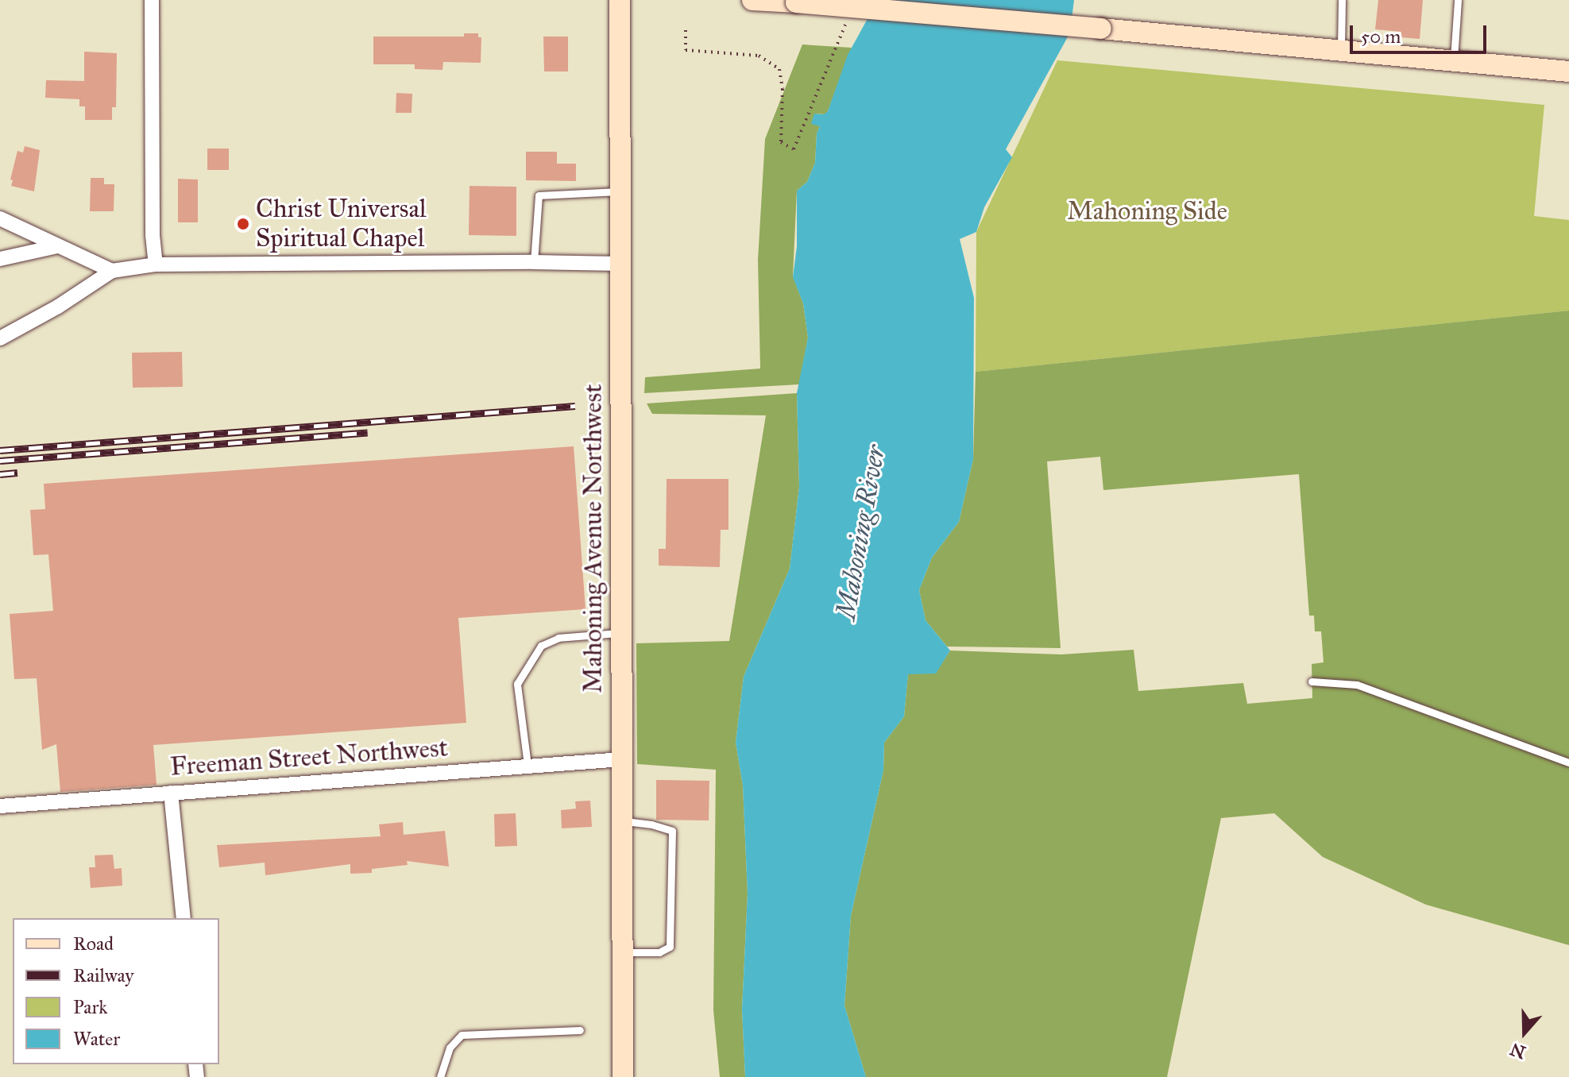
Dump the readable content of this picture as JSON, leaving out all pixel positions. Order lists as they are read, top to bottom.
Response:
{
  "streets": {
    "main road": ["Mahoning Avenue Northwest"],
    "street": ["Freeman Street Northwest"]
  },
  "crossings": [
    ["Mahoning Avenue Northwest", "Freeman Street Northwest"]
  ],
  "water": ["Mahoning River"],
  "parks": ["Mahoning Side"],
  "places": ["Christ Universal Spiritual Chapel"],
  "legend": [
    "Road",
    "Railway",
    "Park",
    "Water"
  ],
  "scale_bar": "50 m",
  "north": "bottom"
}
